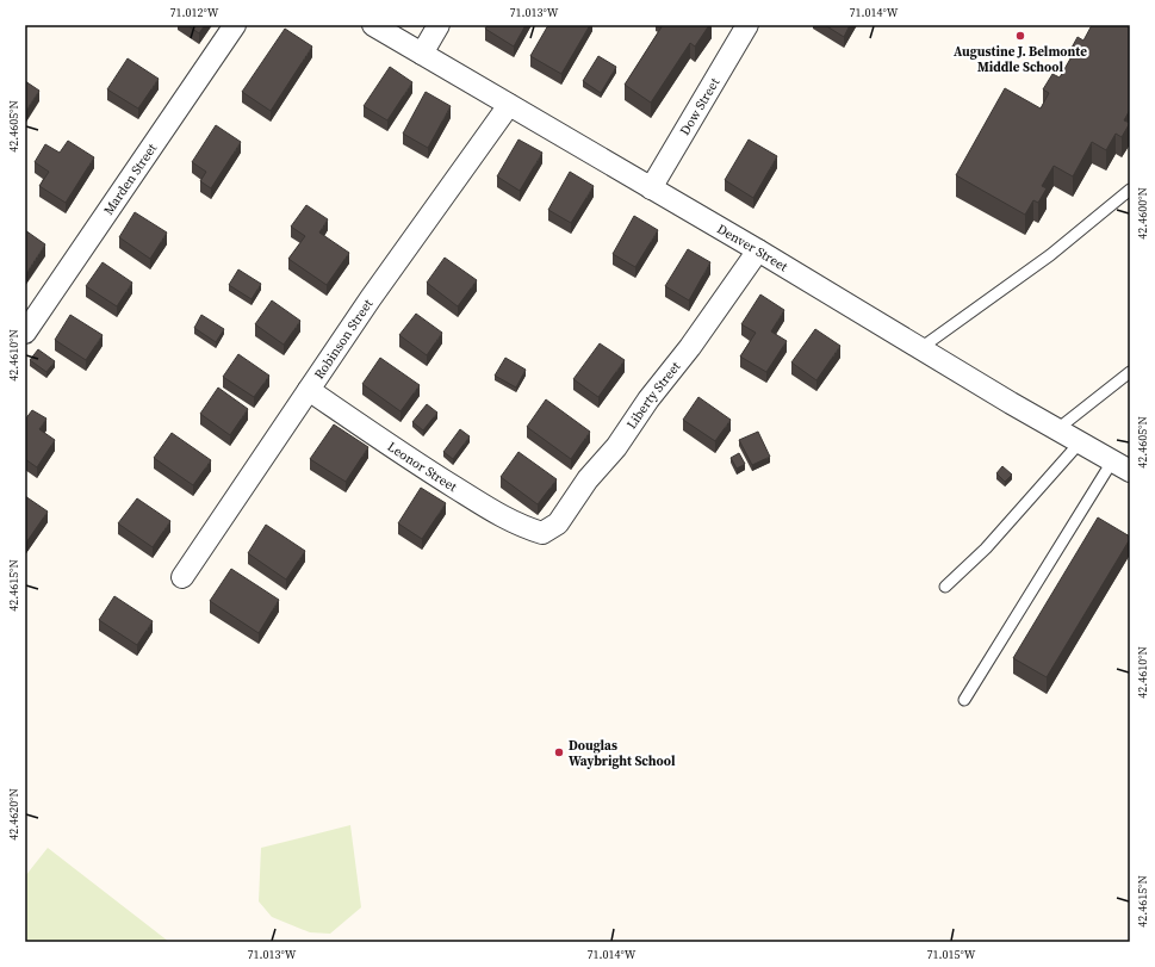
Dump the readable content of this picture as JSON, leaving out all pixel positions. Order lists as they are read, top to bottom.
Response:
{
  "streets": {
    "street": [
      "Dow Street",
      "Marden Street",
      "Denver Street",
      "Robinson Street",
      "Liberty Street",
      "Leonor Street"
    ]
  },
  "crossings": [
    ["Dow Street", "Denver Street"],
    ["Denver Street", "Robinson Street"],
    ["Denver Street", "Liberty Street"],
    ["Robinson Street", "Leonor Street"],
    ["Liberty Street", "Leonor Street"]
  ],
  "places": ["Augustine J. Belmonte Middle School", "Douglas Waybright School"],
  "coordinates": [
    "71.012°W",
    "71.013°W",
    "71.014°W",
    "42.4605°N",
    "42.4600°N",
    "42.4610°N",
    "42.4615°N",
    "42.4620°N",
    "71.015°W"
  ]
}
